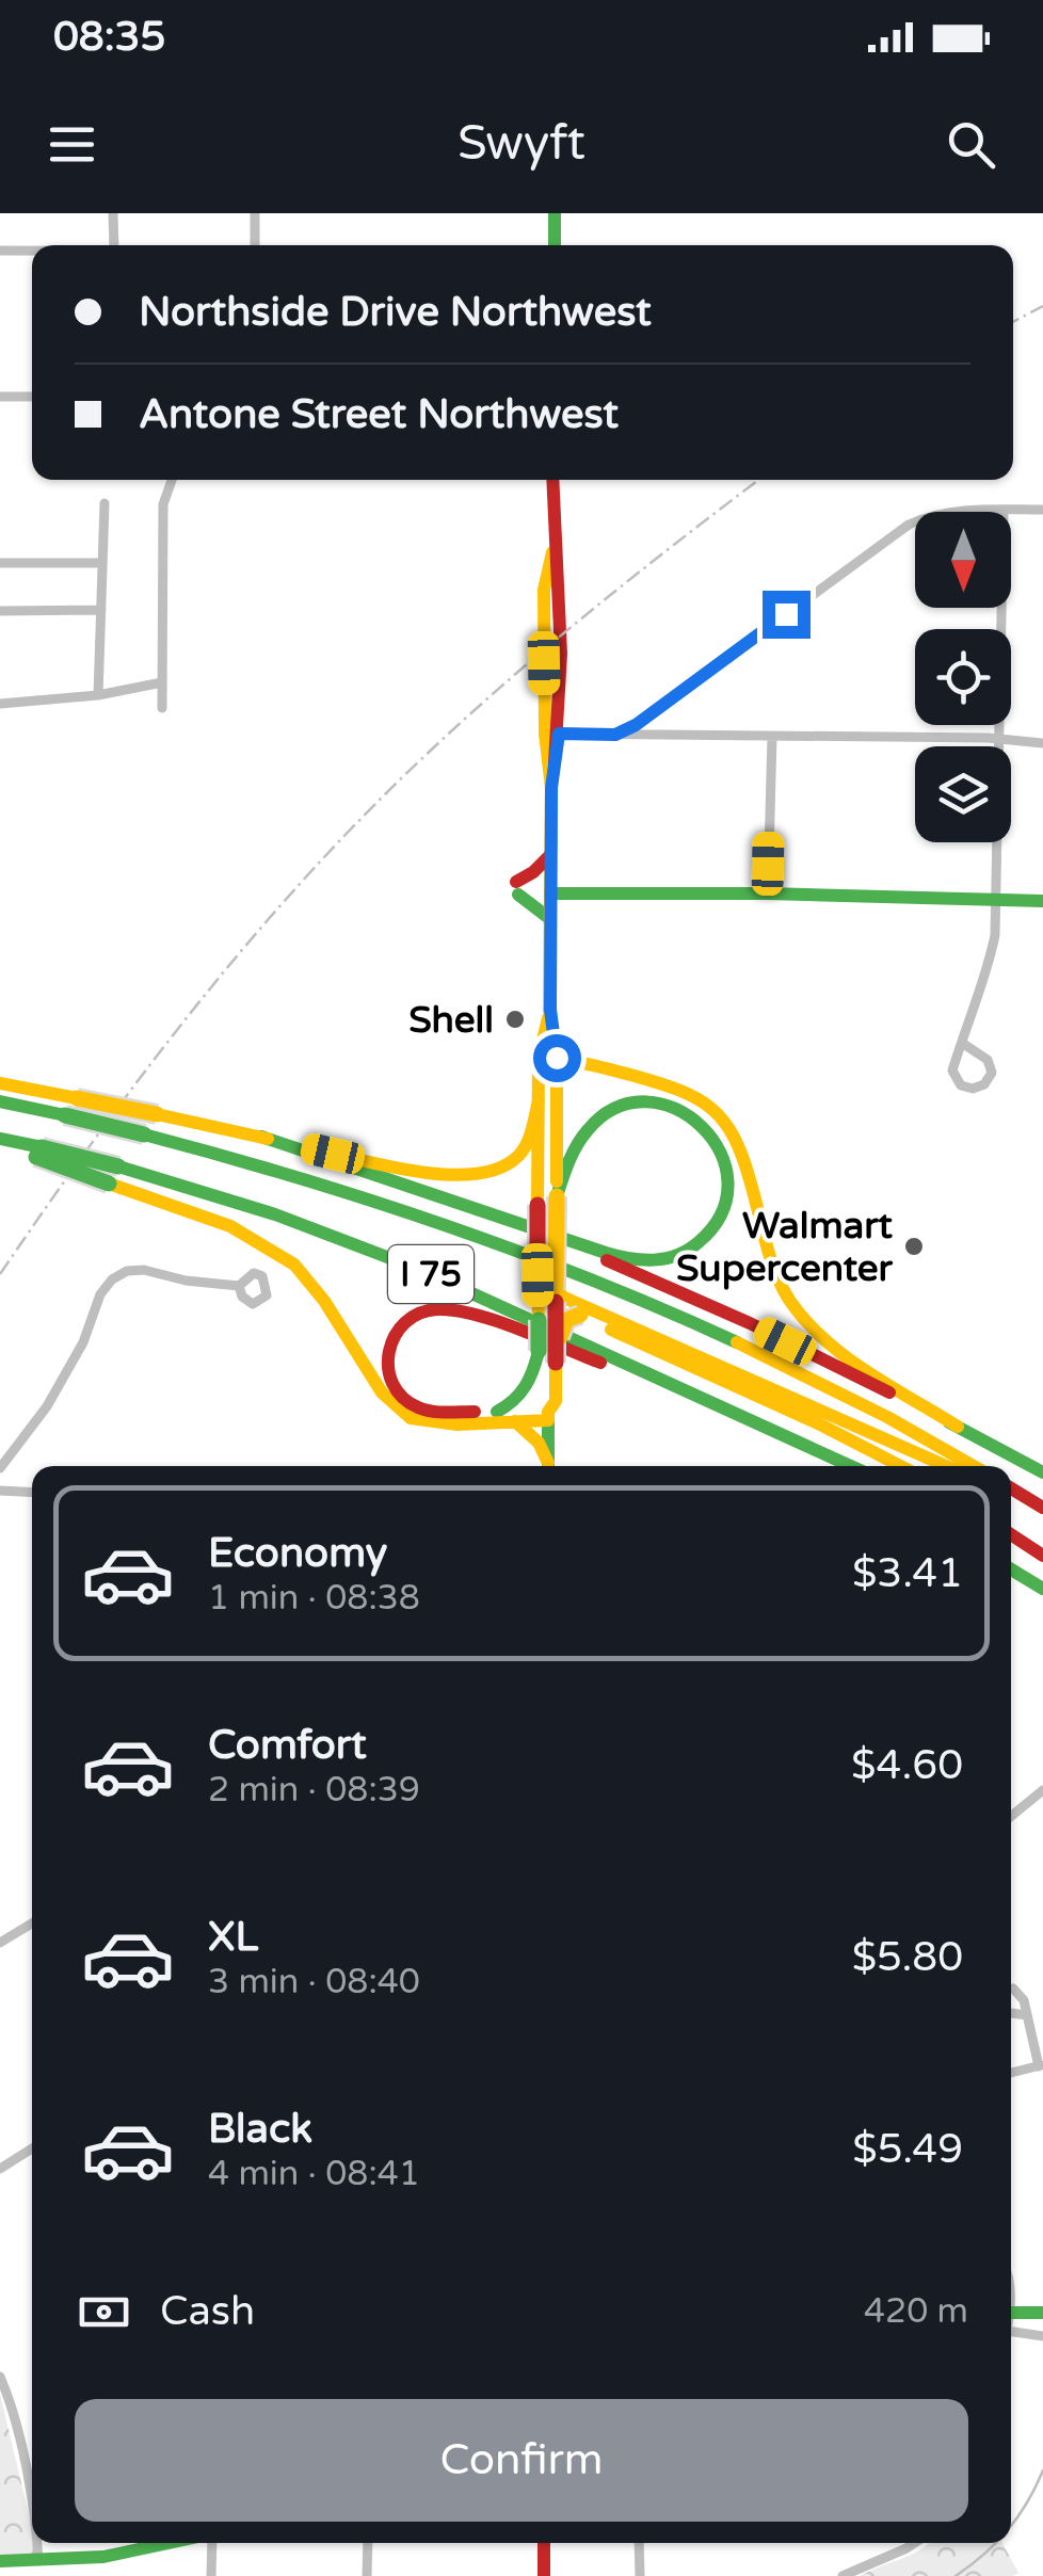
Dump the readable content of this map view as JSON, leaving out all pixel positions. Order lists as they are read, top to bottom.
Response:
{
  "streets": {
    "main road": ["I 75"]
  },
  "places": ["Shell", "Walmart Supercenter"],
  "north": "bottom",
  "page": {
    "status": "08:35",
    "header": "Swyft",
    "banner": ["Northside Drive Northwest", "Antone Street Northwest"],
    "list": [
      {
        "name": "Economy",
        "note": "1 min · 08:38",
        "value": "$3.41"
      },
      {
        "name": "Comfort",
        "note": "2 min · 08:39",
        "value": "$4.60"
      },
      {
        "name": "XL",
        "note": "3 min · 08:40",
        "value": "$5.80"
      },
      {
        "name": "Black",
        "note": "4 min · 08:41",
        "value": "$5.49"
      }
    ],
    "pay": ["Cash", "420 m"],
    "buttons": "Confirm"
  }
}
